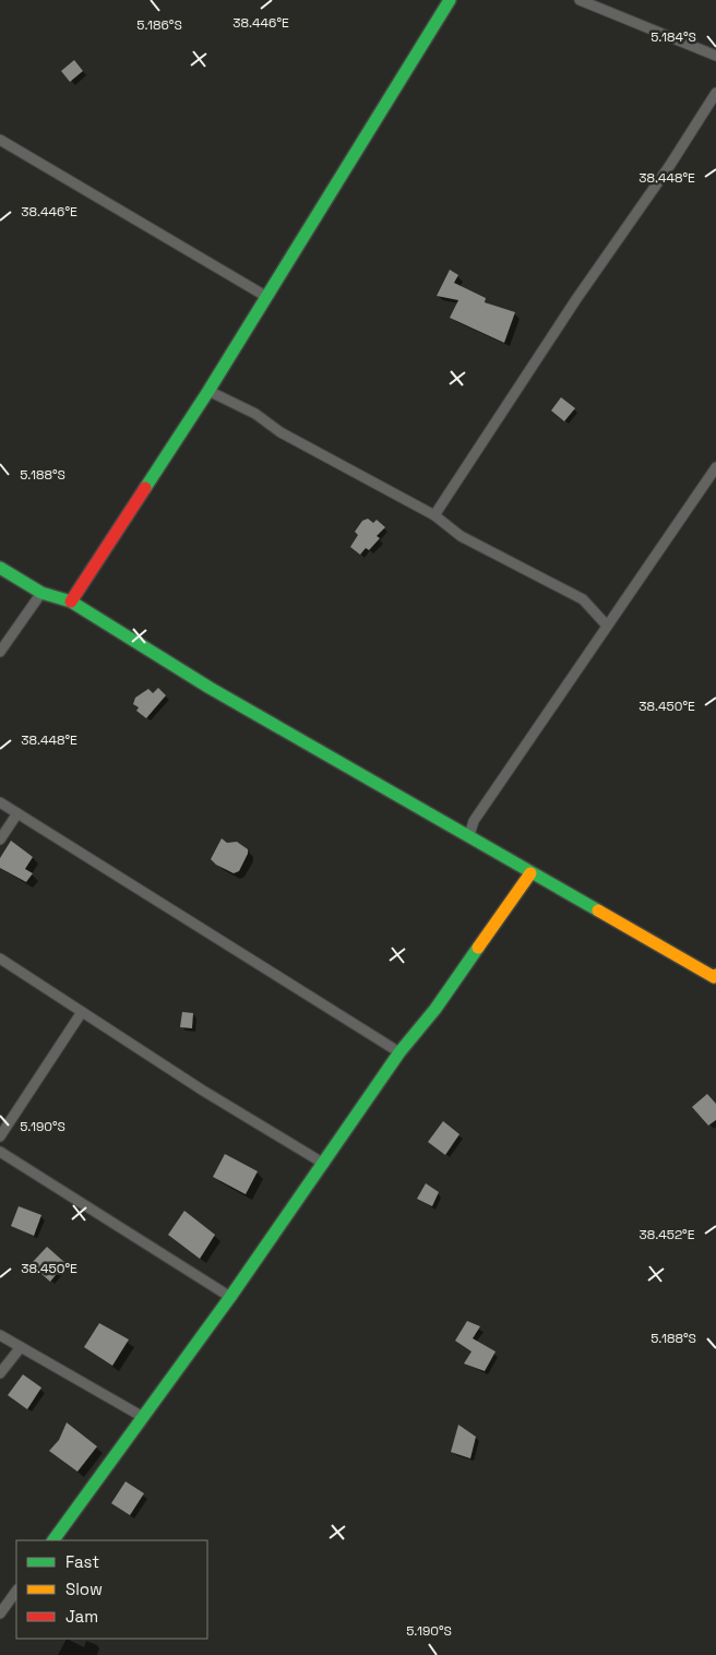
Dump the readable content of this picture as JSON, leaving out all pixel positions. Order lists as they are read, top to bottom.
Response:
{
  "legend": ["Fast", "Slow", "Jam"],
  "coordinates": [
    "38.446°E",
    "5.186°S",
    "5.184°S",
    "38.448°E",
    "5.188°S",
    "38.450°E",
    "5.190°S",
    "38.452°E"
  ]
}
